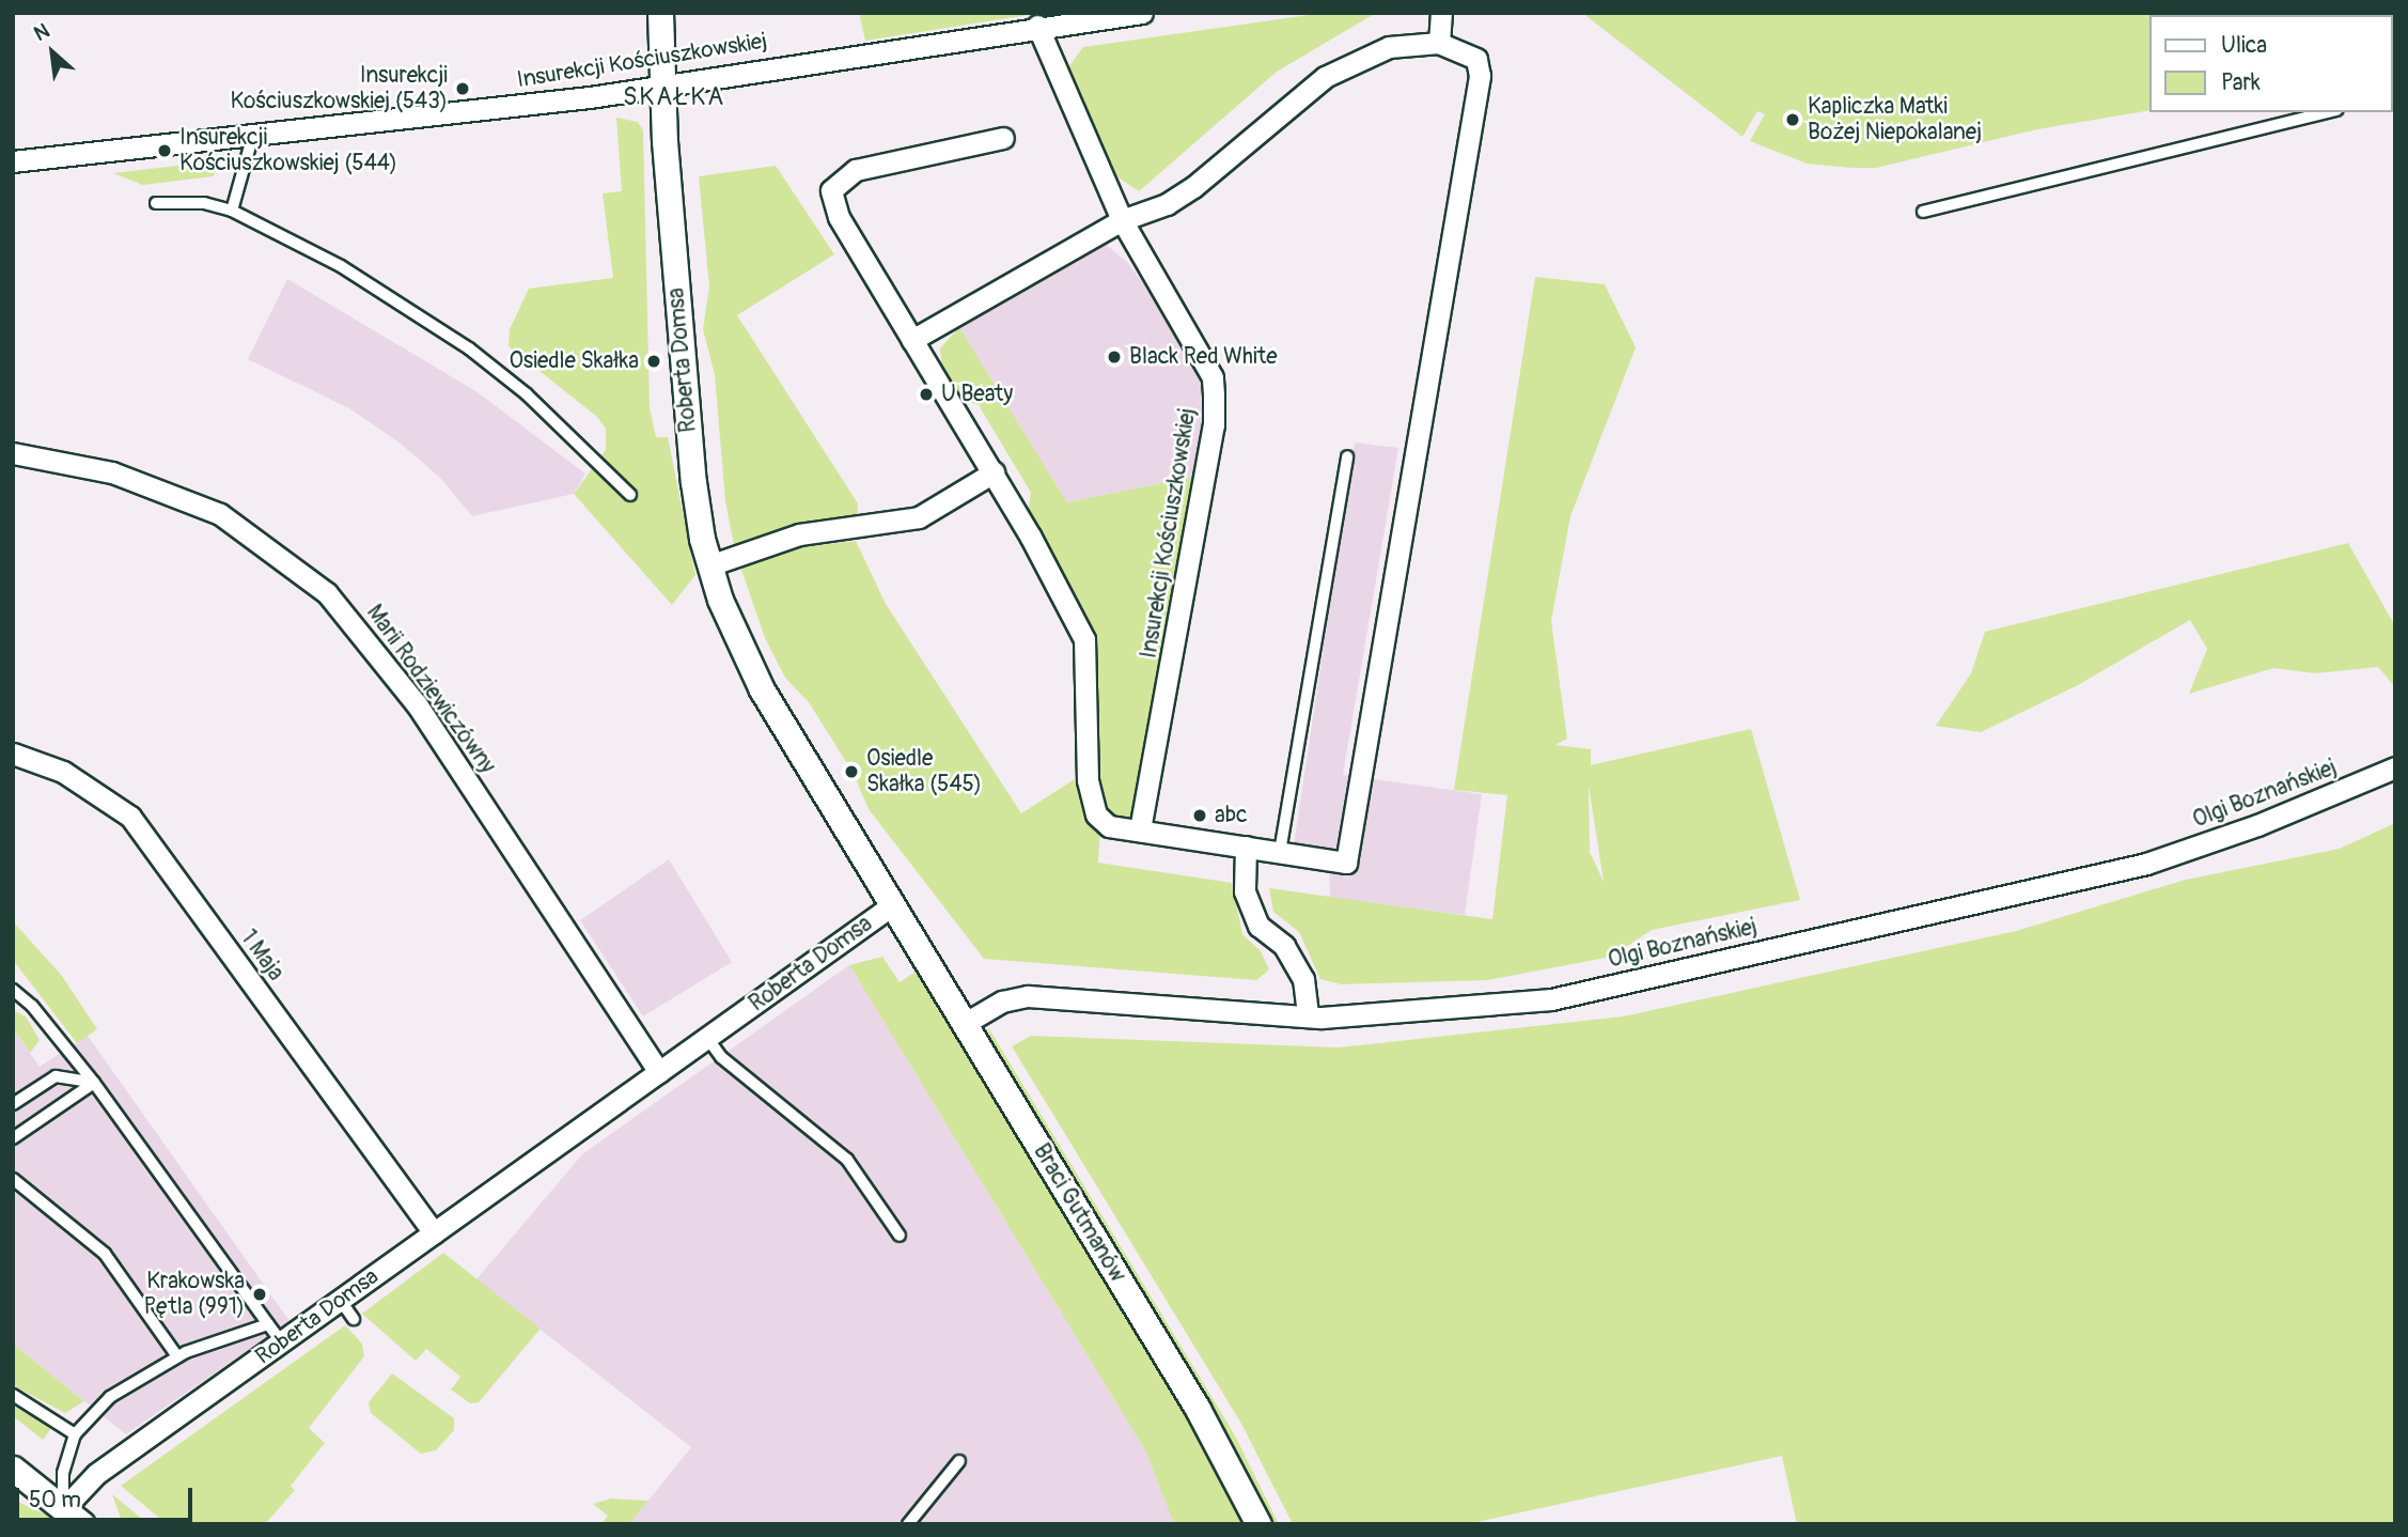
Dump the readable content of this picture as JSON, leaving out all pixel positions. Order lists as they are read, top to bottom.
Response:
{
  "streets": {
    "street": [
      "Insurekcji Kościuszkowskiej",
      "Roberta Domsa",
      "Marii Rodziewiczówny",
      "Olgi Boznańskiej",
      "1 Maja",
      "Braci Gutmanów"
    ]
  },
  "crossings": [
    ["Insurekcji Kościuszkowskiej", "Roberta Domsa"],
    ["Roberta Domsa", "Marii Rodziewiczówny"],
    ["Roberta Domsa", "1 Maja"],
    ["Roberta Domsa", "Braci Gutmanów"],
    ["Olgi Boznańskiej", "Braci Gutmanów"]
  ],
  "districts": ["SKAŁKA"],
  "places": [
    "Insurekcji Kościuszkowskiej (543)",
    "Kapliczka Matki Bożej Niepokalanej",
    "Insurekcji Kościuszkowskiej (544)",
    "Black Red White",
    "Osiedle Skałka",
    "U Beaty",
    "Osiedle Skałka (545)",
    "abc",
    "Krakowska Pętla (991)"
  ],
  "legend": ["Ulica", "Park"],
  "scale_bar": "50 m",
  "north": "top left"
}
